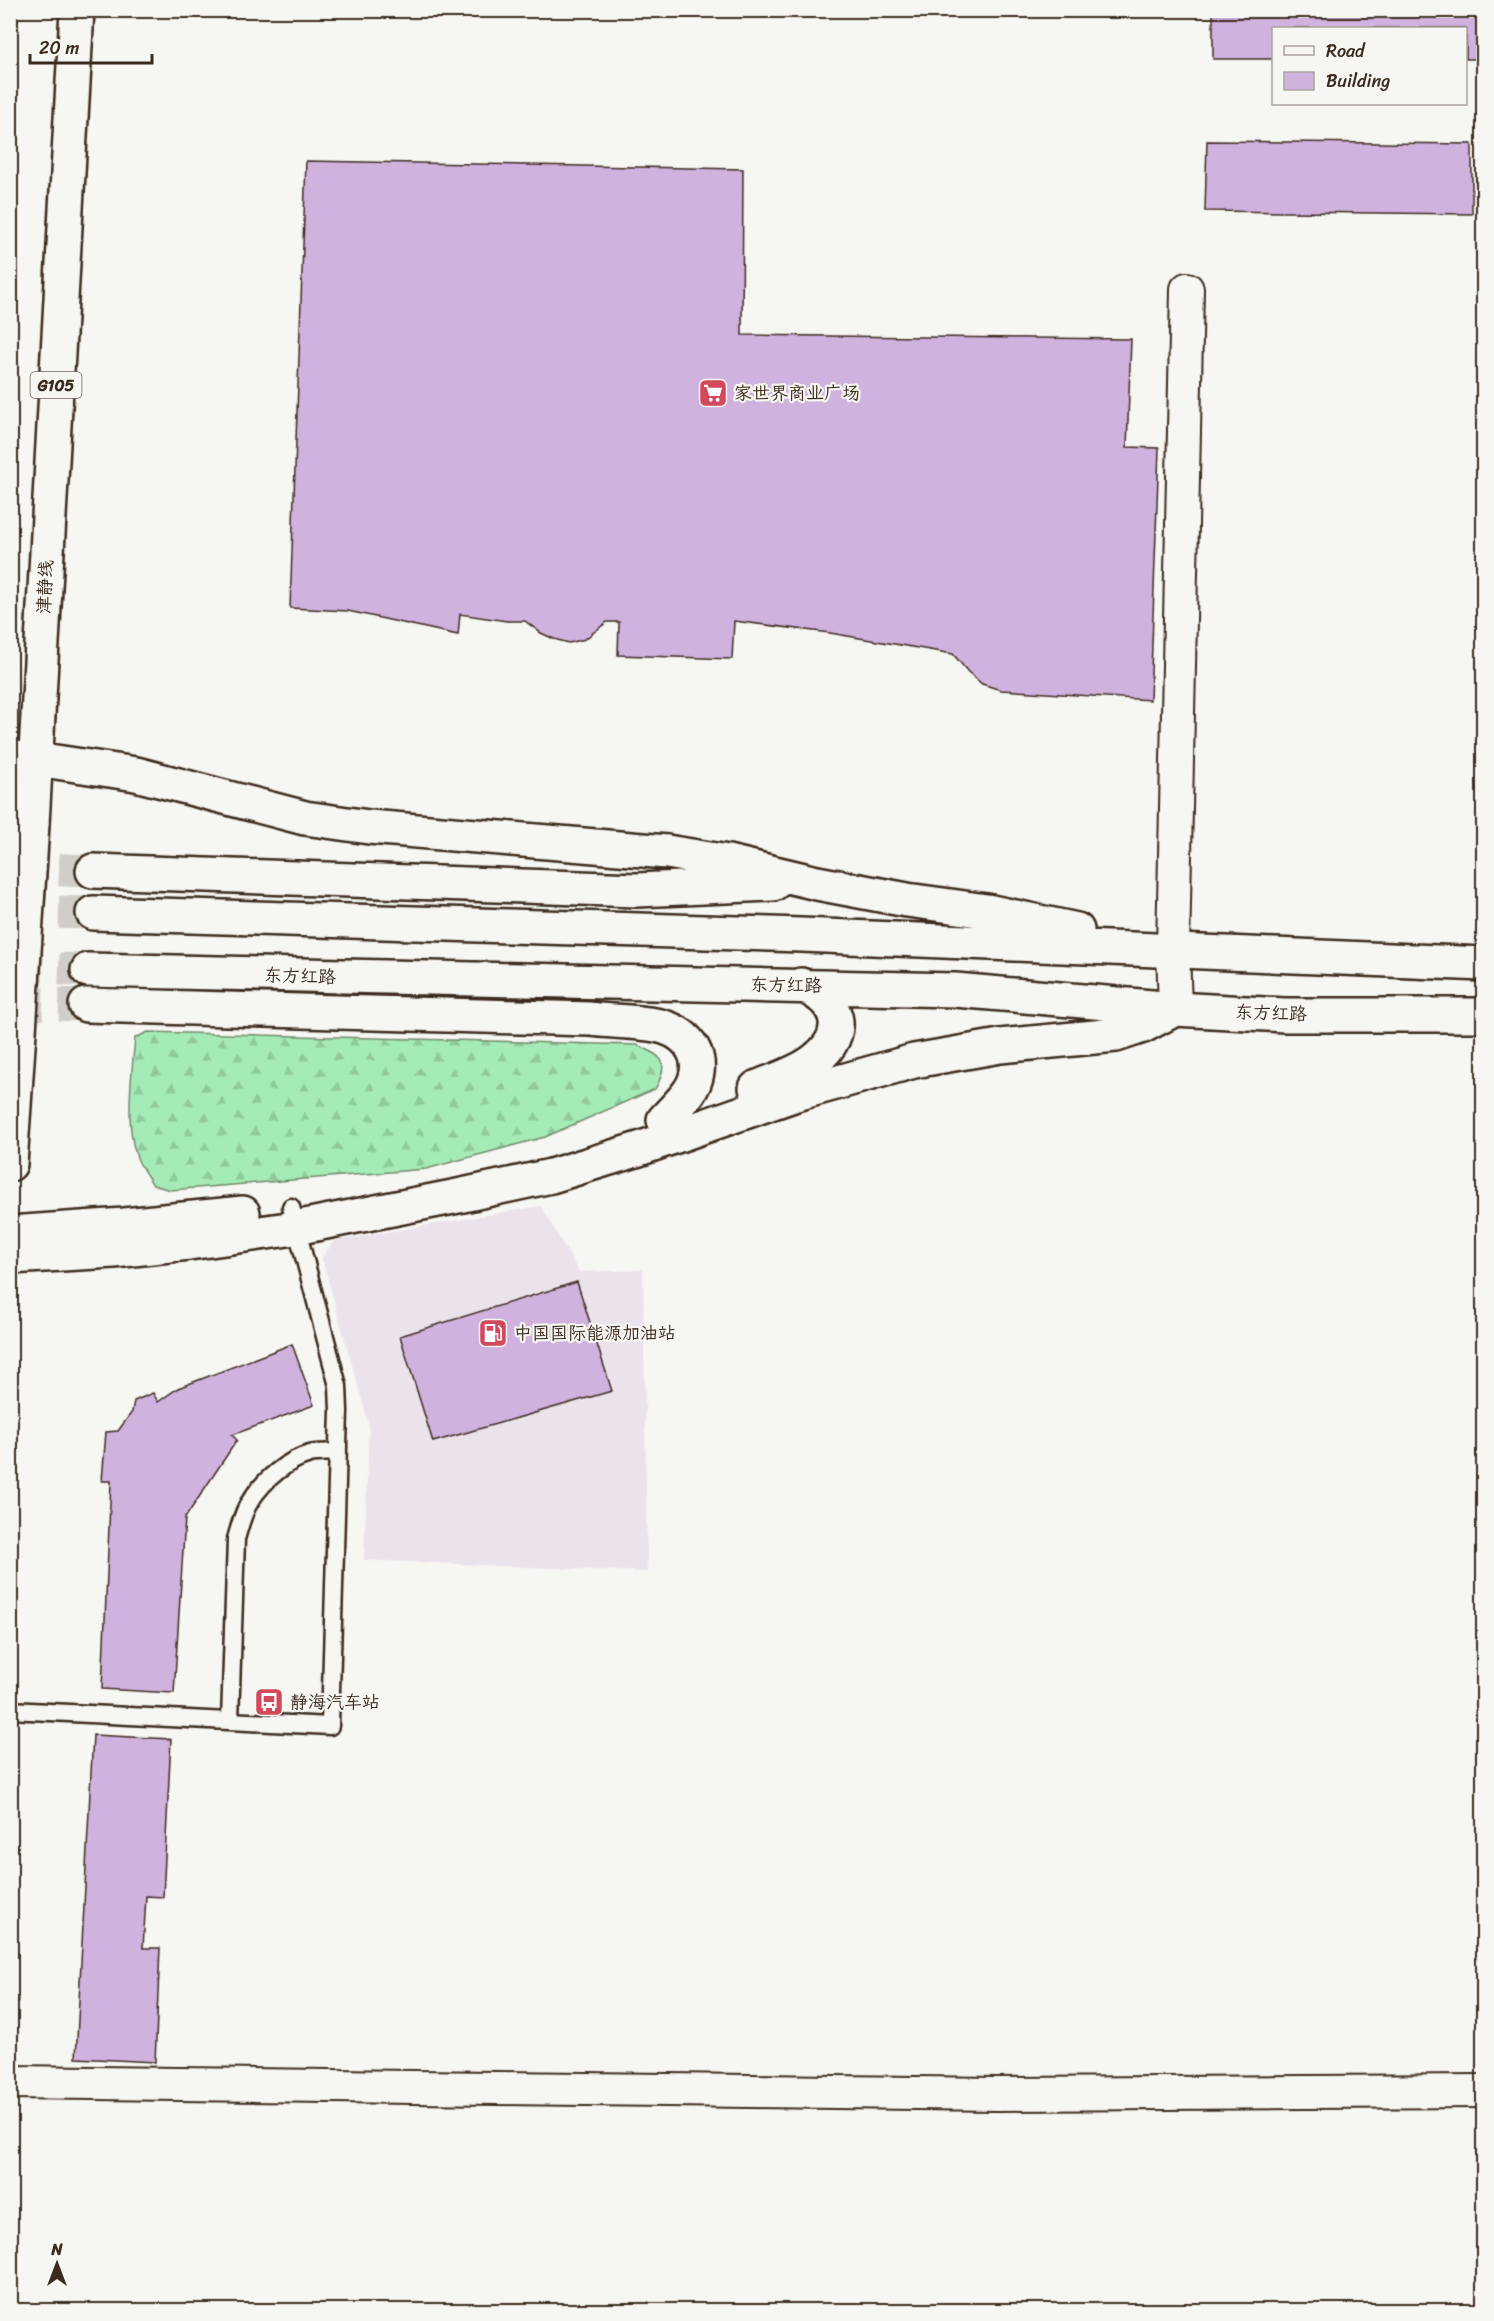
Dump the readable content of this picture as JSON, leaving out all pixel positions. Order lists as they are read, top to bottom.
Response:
{
  "streets": {
    "main road": ["G105", "津静线", "东方红路"]
  },
  "places": {
    "supermarket": ["家世界商业广场"],
    "fuel station": ["中国国际能源加油站"],
    "bus stop": ["静海汽车站"]
  },
  "legend": ["Road", "Building"],
  "scale_bar": "20 m",
  "north": "top"
}
